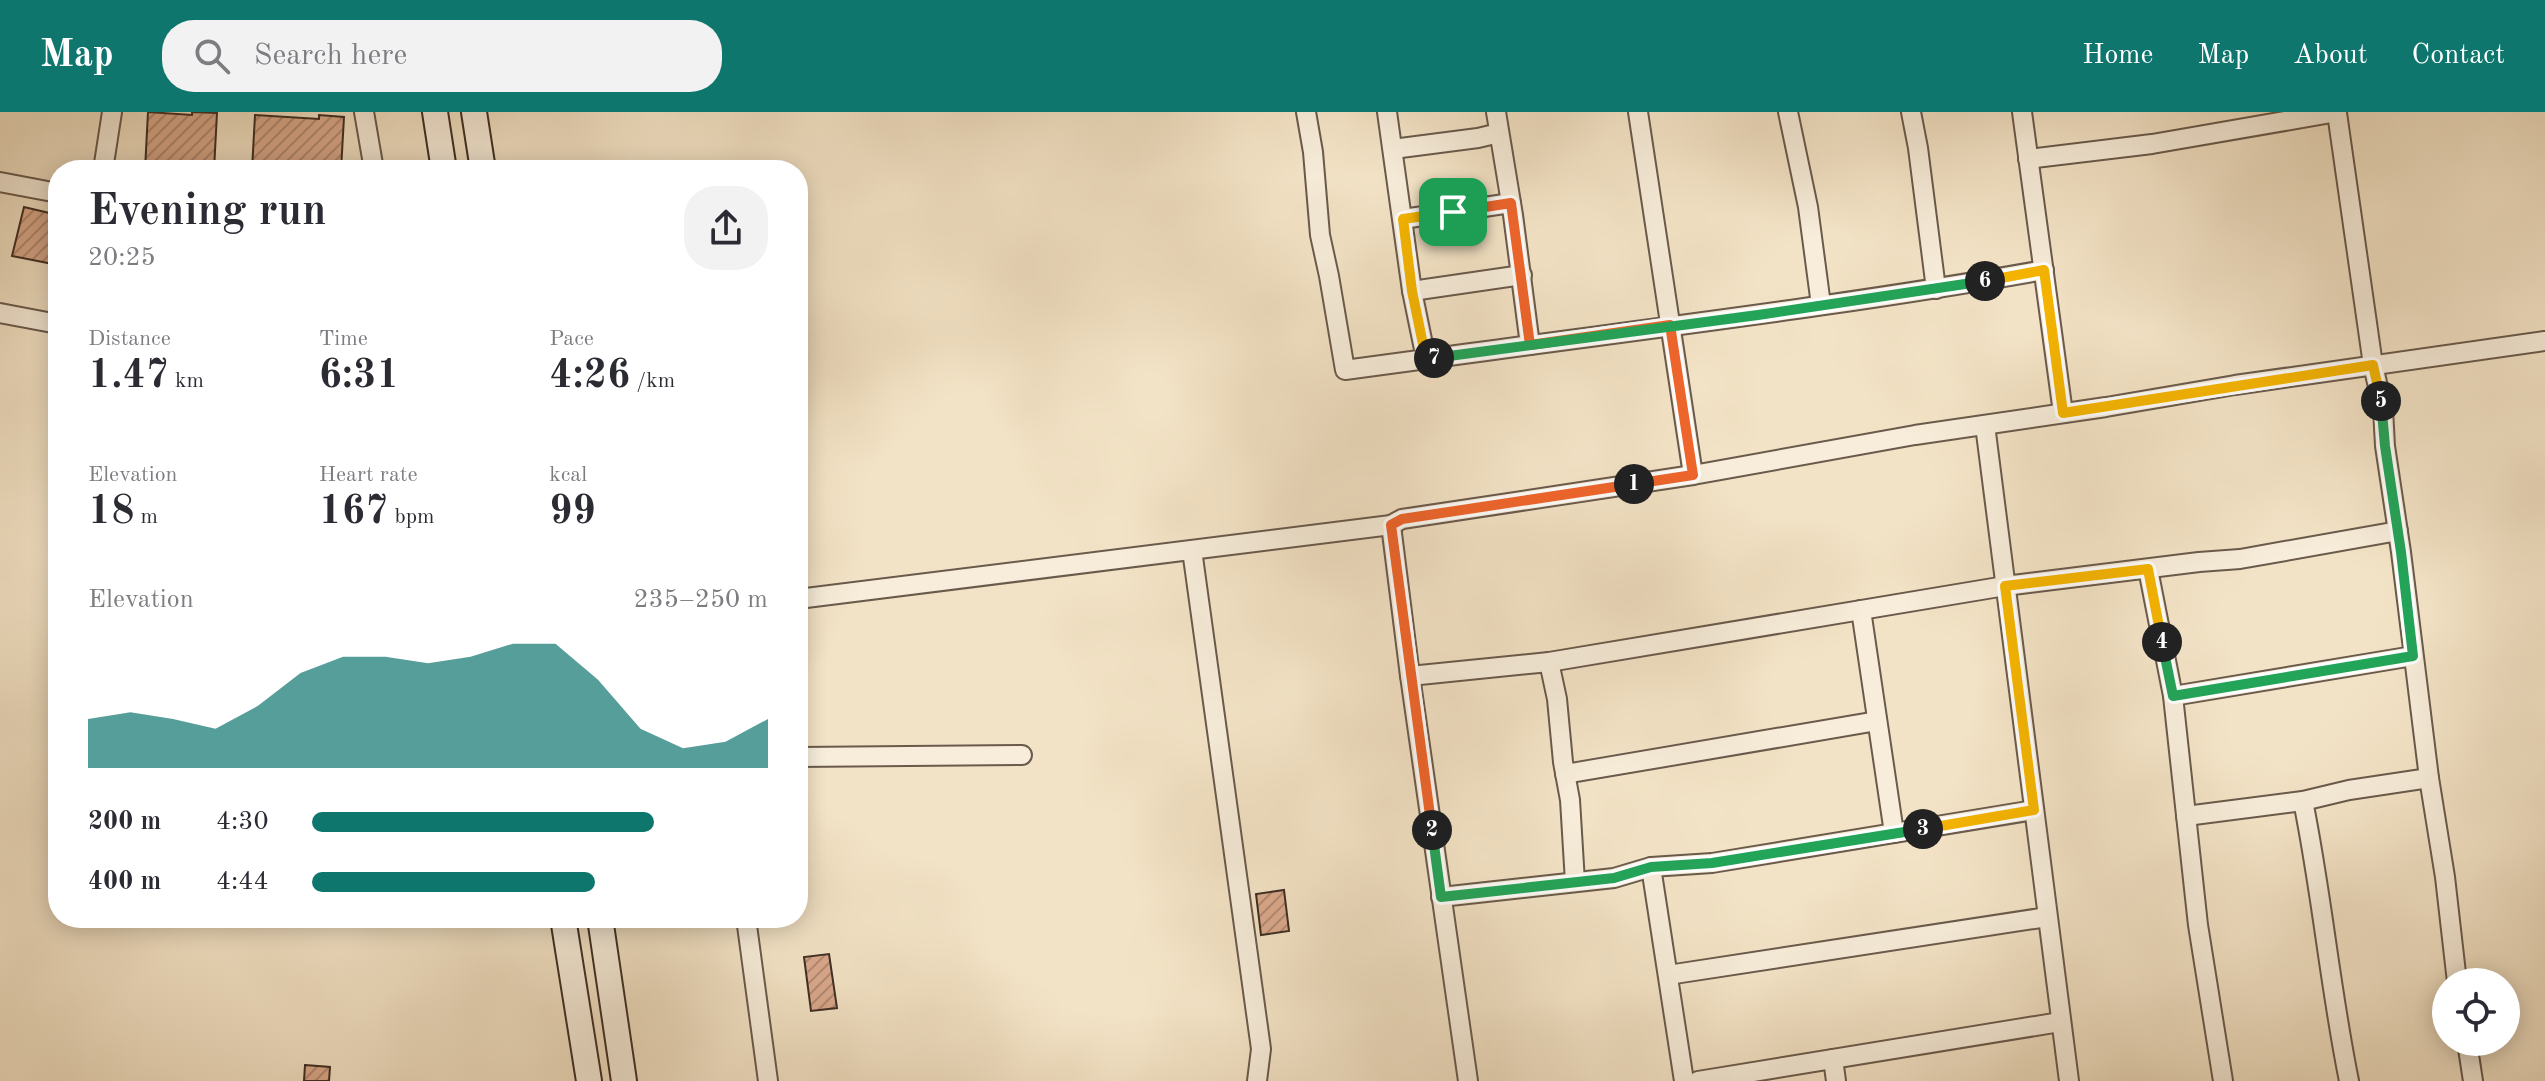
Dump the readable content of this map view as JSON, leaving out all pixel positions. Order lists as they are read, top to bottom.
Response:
{
  "page": {
    "header": "Map",
    "search": "Search here",
    "nav": [
      "Home",
      "Map",
      "About",
      "Contact"
    ],
    "heading": ["Evening run", "20:25"],
    "pins": [
      "6",
      "7",
      "5",
      "1",
      "4",
      "3",
      "2"
    ],
    "stats": [
      ["Distance", "1.47 km"],
      ["Time", "6:31"],
      ["Pace", "4:26 /km"],
      ["Elevation", "18 m"],
      ["Heart rate", "167 bpm"],
      ["kcal", "99"]
    ],
    "chart": ["Elevation", "235–250 m"],
    "list": [
      {
        "name": "200 m",
        "note": "4:30"
      },
      {
        "name": "400 m",
        "note": "4:44"
      }
    ]
  }
}
